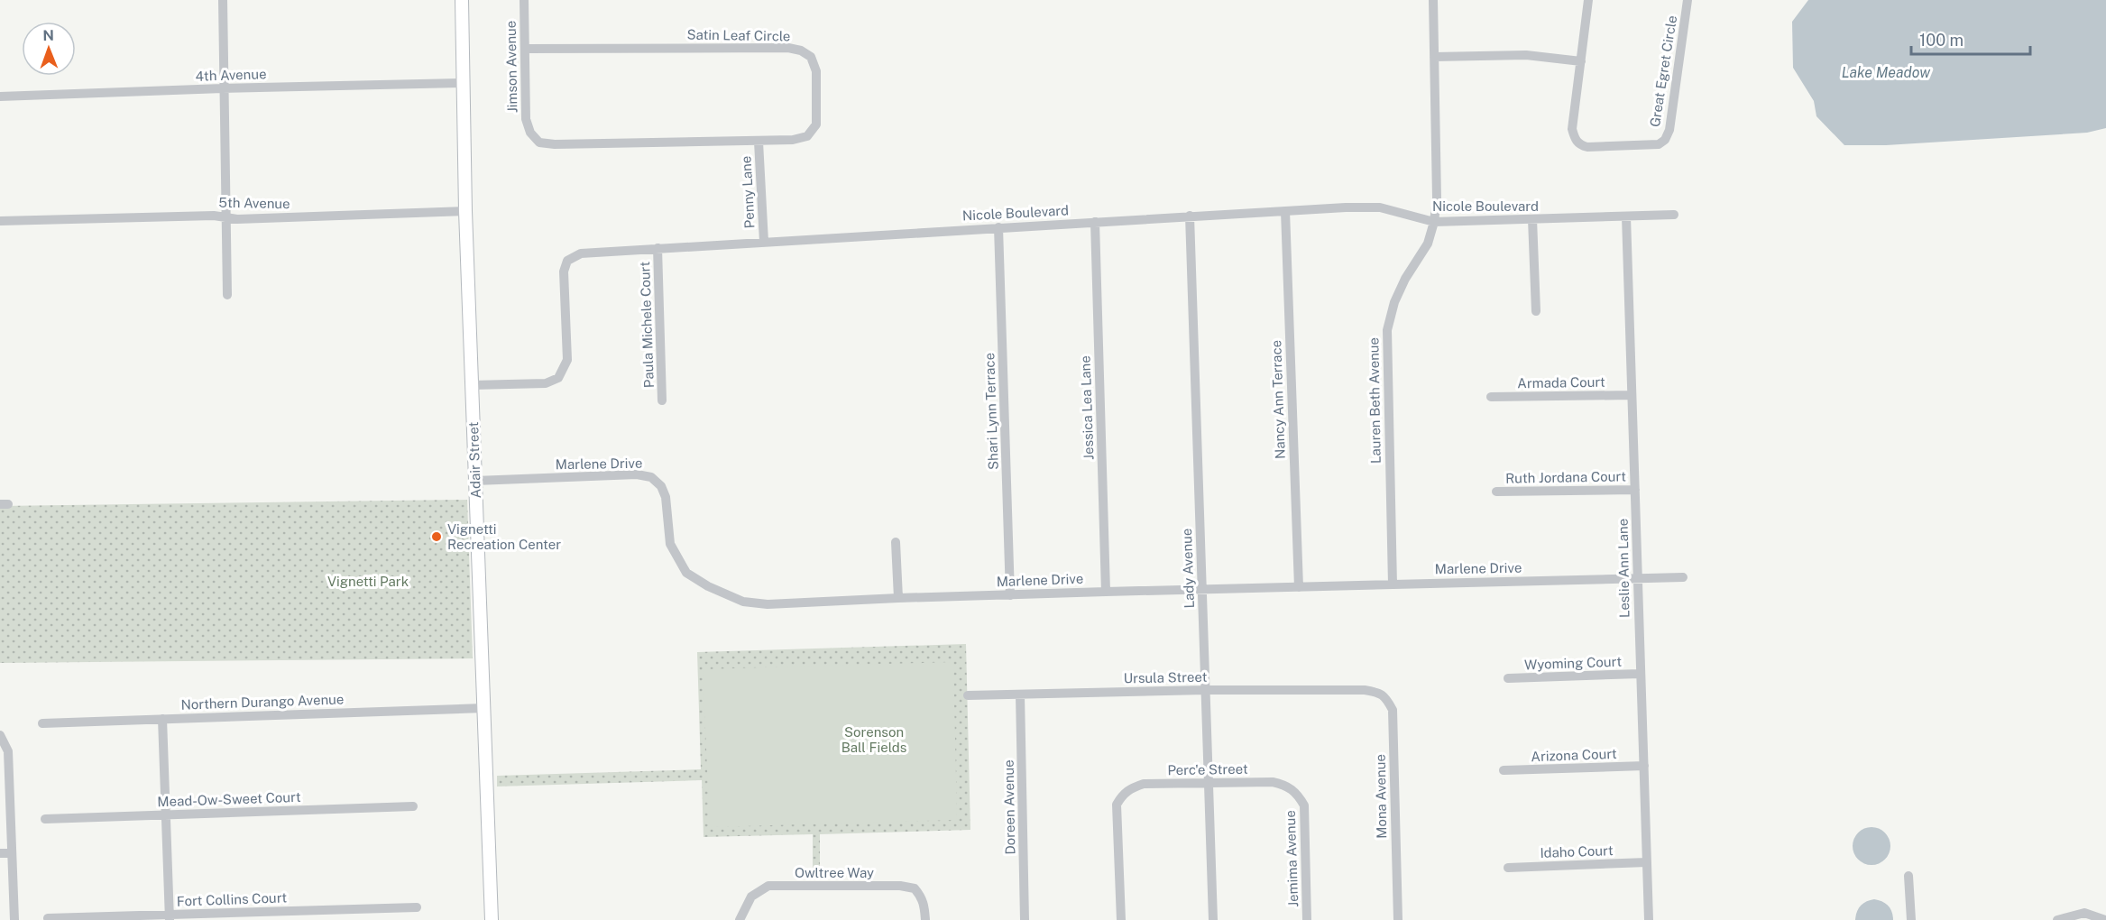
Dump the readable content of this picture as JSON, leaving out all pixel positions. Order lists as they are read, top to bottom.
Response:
{
  "streets": {
    "street": [
      "Satin Leaf Circle",
      "Jimson Avenue",
      "Great Egret Circle",
      "4th Avenue",
      "Penny Lane",
      "5th Avenue",
      "Nicole Boulevard",
      "Paula Michele Court",
      "Armada Court",
      "Nancy Ann Terrace",
      "Lauren Beth Avenue",
      "Jessica Lea Lane",
      "Shari Lynn Terrace",
      "Adair Street",
      "Marlene Drive",
      "Ruth Jordana Court",
      "Lady Avenue",
      "Leslie Ann Lane",
      "Wyoming Court",
      "Ursula Street",
      "Northern Durango Avenue",
      "Arizona Court",
      "Perc'e Street",
      "Mona Avenue",
      "Mead-Ow-Sweet Court",
      "Doreen Avenue",
      "Idaho Court",
      "Jemima Avenue",
      "Owltree Way",
      "Fort Collins Court"
    ]
  },
  "crossings": [
    ["Satin Leaf Circle", "Jimson Avenue"],
    ["Satin Leaf Circle", "Penny Lane"],
    ["4th Avenue", "Adair Street"],
    ["Penny Lane", "Nicole Boulevard"],
    ["5th Avenue", "Adair Street"],
    ["Nicole Boulevard", "Paula Michele Court"],
    ["Nicole Boulevard", "Nancy Ann Terrace"],
    ["Nicole Boulevard", "Lauren Beth Avenue"],
    ["Nicole Boulevard", "Jessica Lea Lane"],
    ["Nicole Boulevard", "Shari Lynn Terrace"],
    ["Nicole Boulevard", "Adair Street"],
    ["Nicole Boulevard", "Lady Avenue"],
    ["Nicole Boulevard", "Leslie Ann Lane"],
    ["Armada Court", "Leslie Ann Lane"],
    ["Nancy Ann Terrace", "Marlene Drive"],
    ["Lauren Beth Avenue", "Marlene Drive"],
    ["Jessica Lea Lane", "Marlene Drive"],
    ["Shari Lynn Terrace", "Marlene Drive"],
    ["Adair Street", "Marlene Drive"],
    ["Adair Street", "Northern Durango Avenue"],
    ["Marlene Drive", "Lady Avenue"],
    ["Marlene Drive", "Leslie Ann Lane"],
    ["Ruth Jordana Court", "Leslie Ann Lane"],
    ["Lady Avenue", "Ursula Street"],
    ["Lady Avenue", "Perc'e Street"],
    ["Leslie Ann Lane", "Wyoming Court"],
    ["Leslie Ann Lane", "Arizona Court"],
    ["Leslie Ann Lane", "Idaho Court"],
    ["Ursula Street", "Mona Avenue"],
    ["Ursula Street", "Doreen Avenue"],
    ["Perc'e Street", "Jemima Avenue"]
  ],
  "water": ["Lake Meadow"],
  "parks": ["Vignetti Park", "Sorenson Ball Fields"],
  "places": ["Vignetti Recreation Center"],
  "scale_bar": "100 m",
  "north": "top"
}
